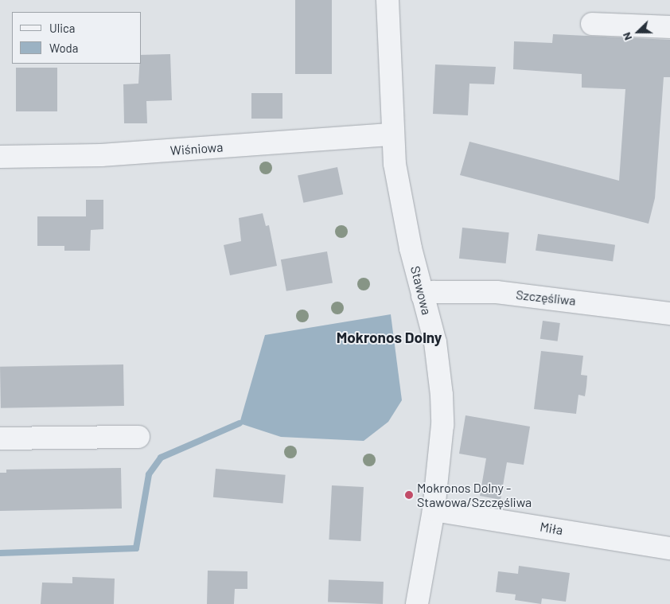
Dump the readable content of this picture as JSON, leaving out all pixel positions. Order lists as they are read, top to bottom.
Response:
{
  "streets": {
    "street": [
      "Wiśniowa",
      "Stawowa",
      "Szczęśliwa",
      "Miła"
    ]
  },
  "crossings": [
    ["Wiśniowa", "Stawowa"],
    ["Stawowa", "Szczęśliwa"],
    ["Stawowa", "Miła"]
  ],
  "districts": ["Mokronos Dolny"],
  "places": ["Mokronos Dolny - Stawowa/Szczęśliwa"],
  "legend": ["Ulica", "Woda"],
  "north": "left"
}
